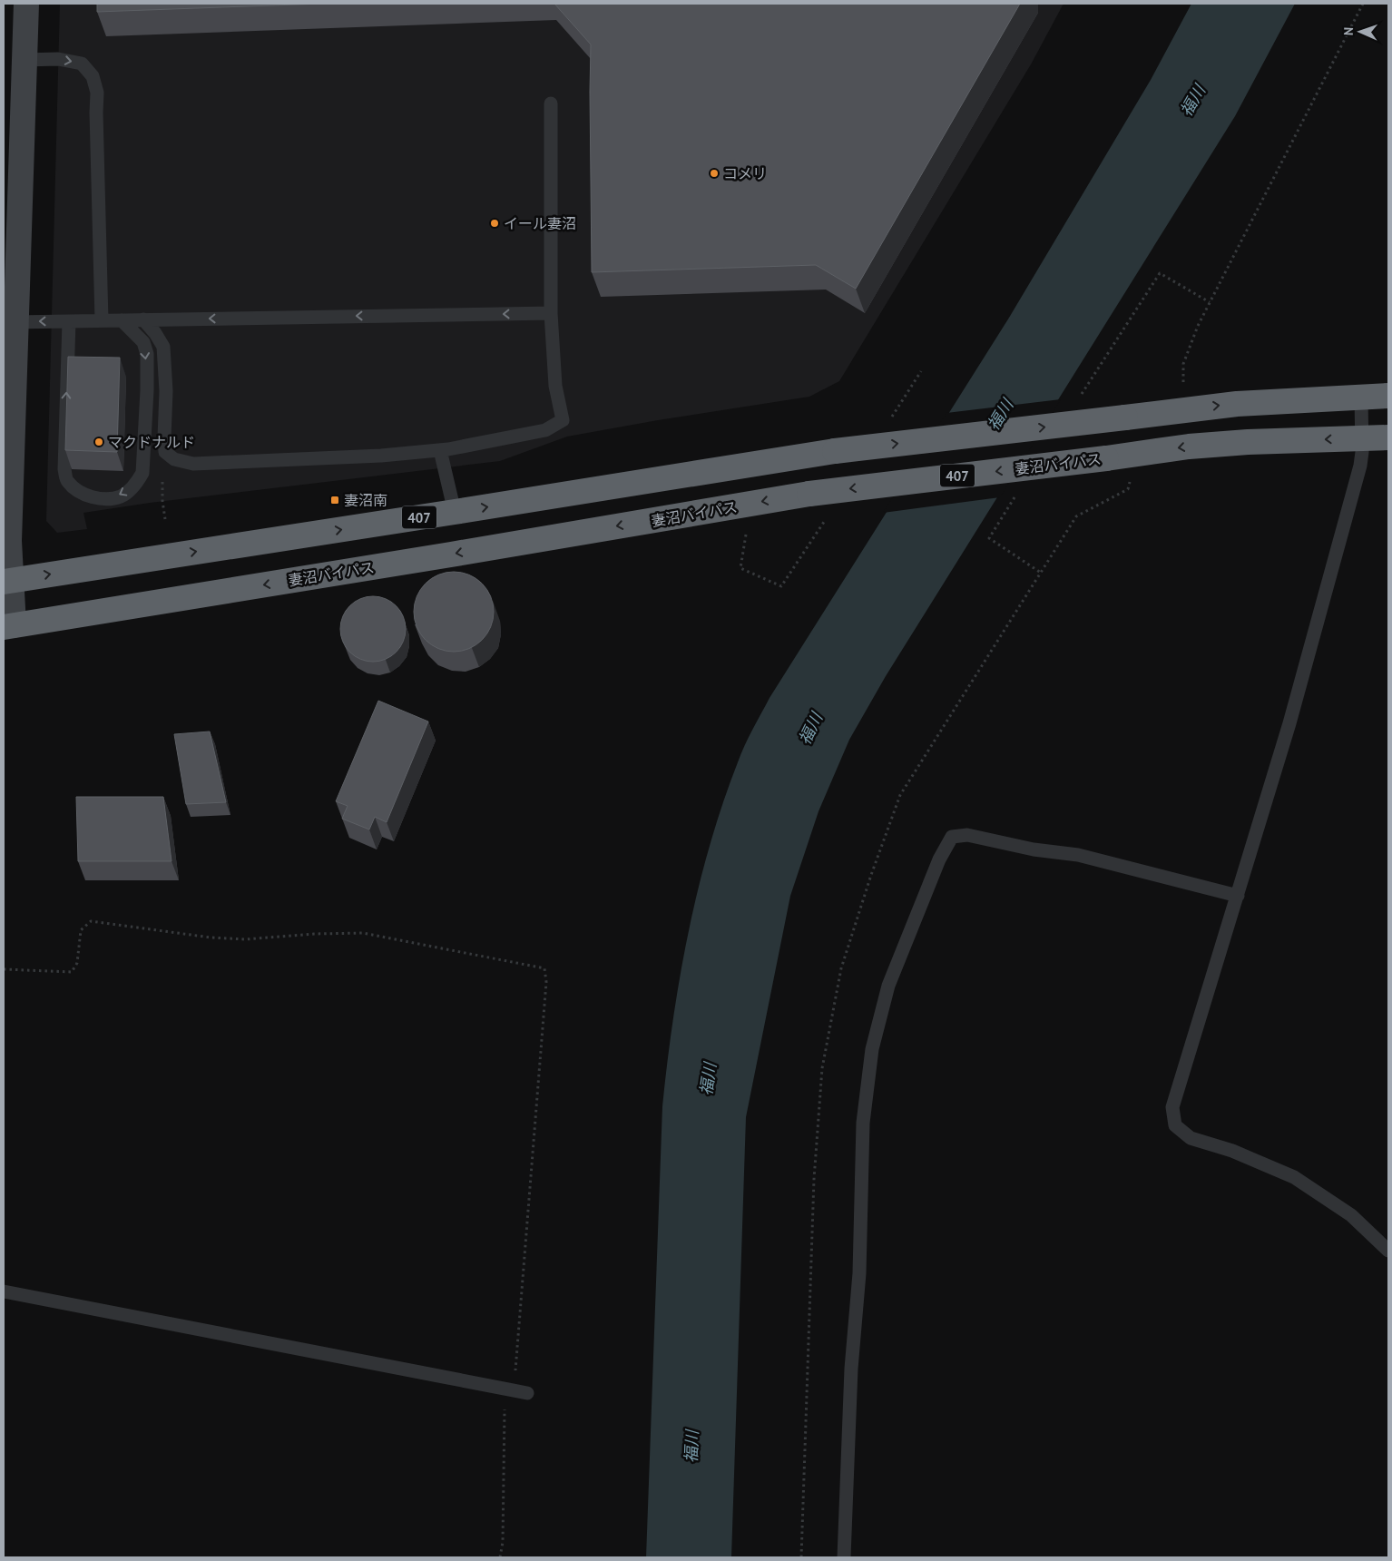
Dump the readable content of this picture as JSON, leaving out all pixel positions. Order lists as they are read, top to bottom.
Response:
{
  "streets": {
    "highway": ["妻沼バイパス", "407"]
  },
  "water": ["福川"],
  "places": {
    "other": ["コメリ", "イール妻沼", "マクドナルド"],
    "transit": ["妻沼南"]
  },
  "north": "left"
}
